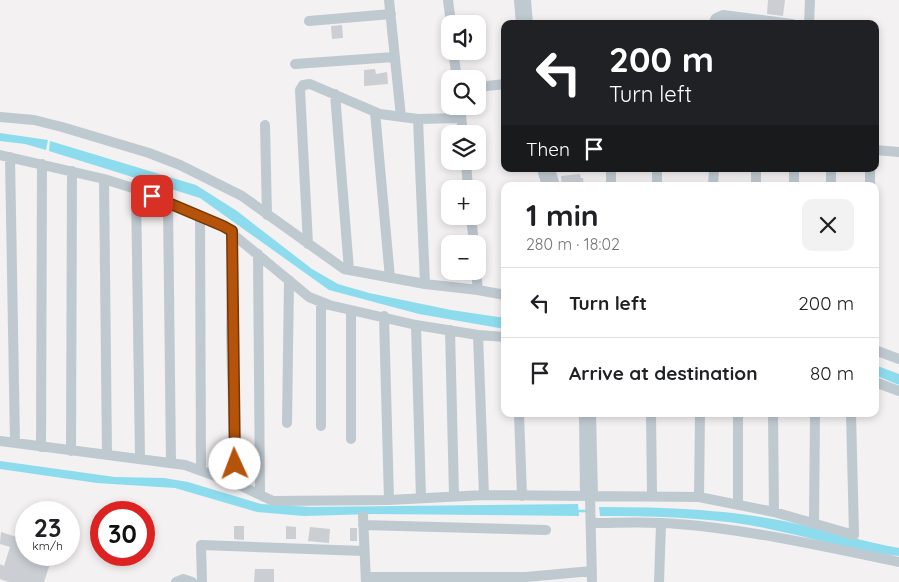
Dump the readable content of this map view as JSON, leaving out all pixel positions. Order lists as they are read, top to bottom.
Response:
{
  "page": {
    "map_buttons": ["+", "−"],
    "turn": ["200 m", "Turn left"],
    "then": "Then",
    "heading": ["1 min", "280 m · 18:02"],
    "list": [
      {
        "name": "Turn left",
        "value": "200 m"
      },
      {
        "name": "Arrive at destination",
        "value": "80 m"
      }
    ],
    "speed": "23 km/h",
    "limit": "30"
  }
}
